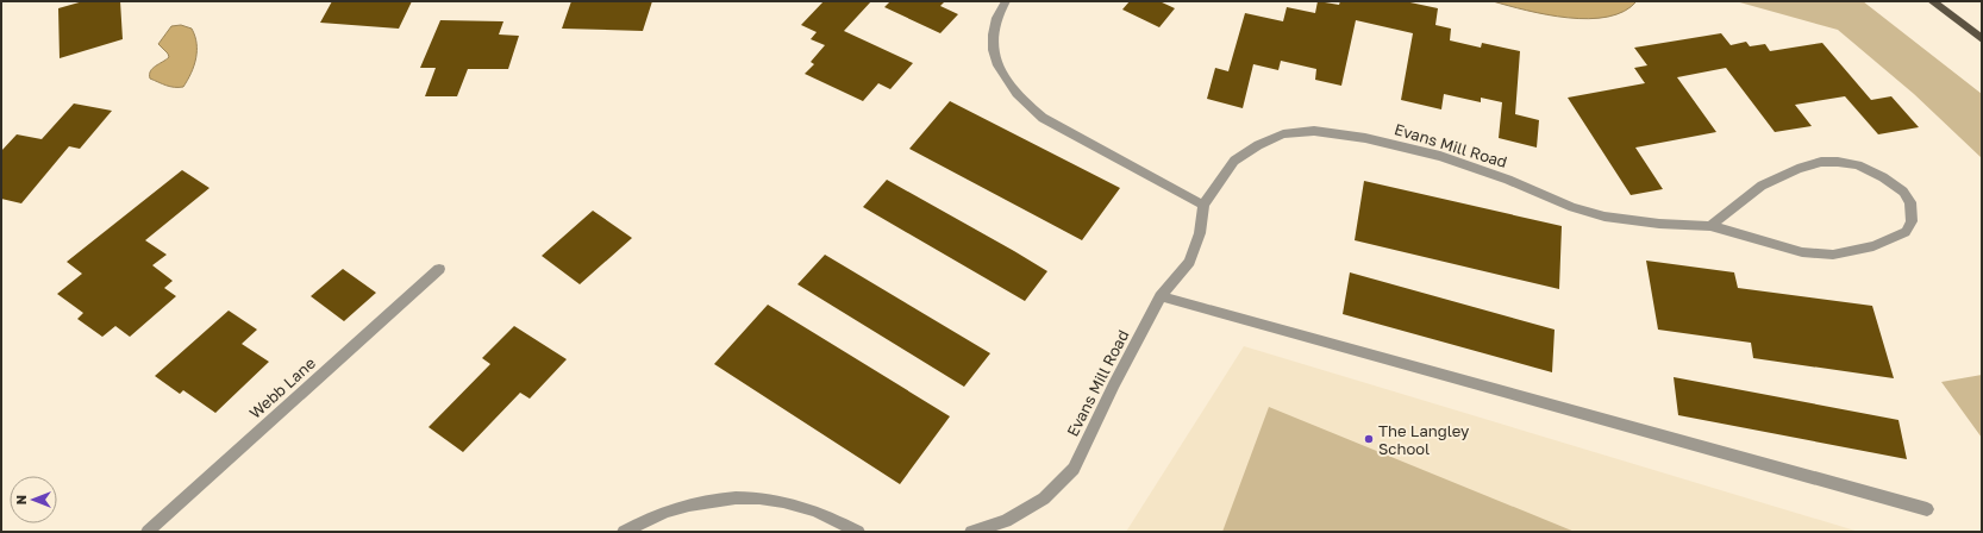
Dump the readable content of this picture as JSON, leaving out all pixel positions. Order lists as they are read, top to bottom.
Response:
{
  "streets": {
    "street": ["Evans Mill Road", "Webb Lane"]
  },
  "places": ["The Langley School"],
  "north": "left"
}
